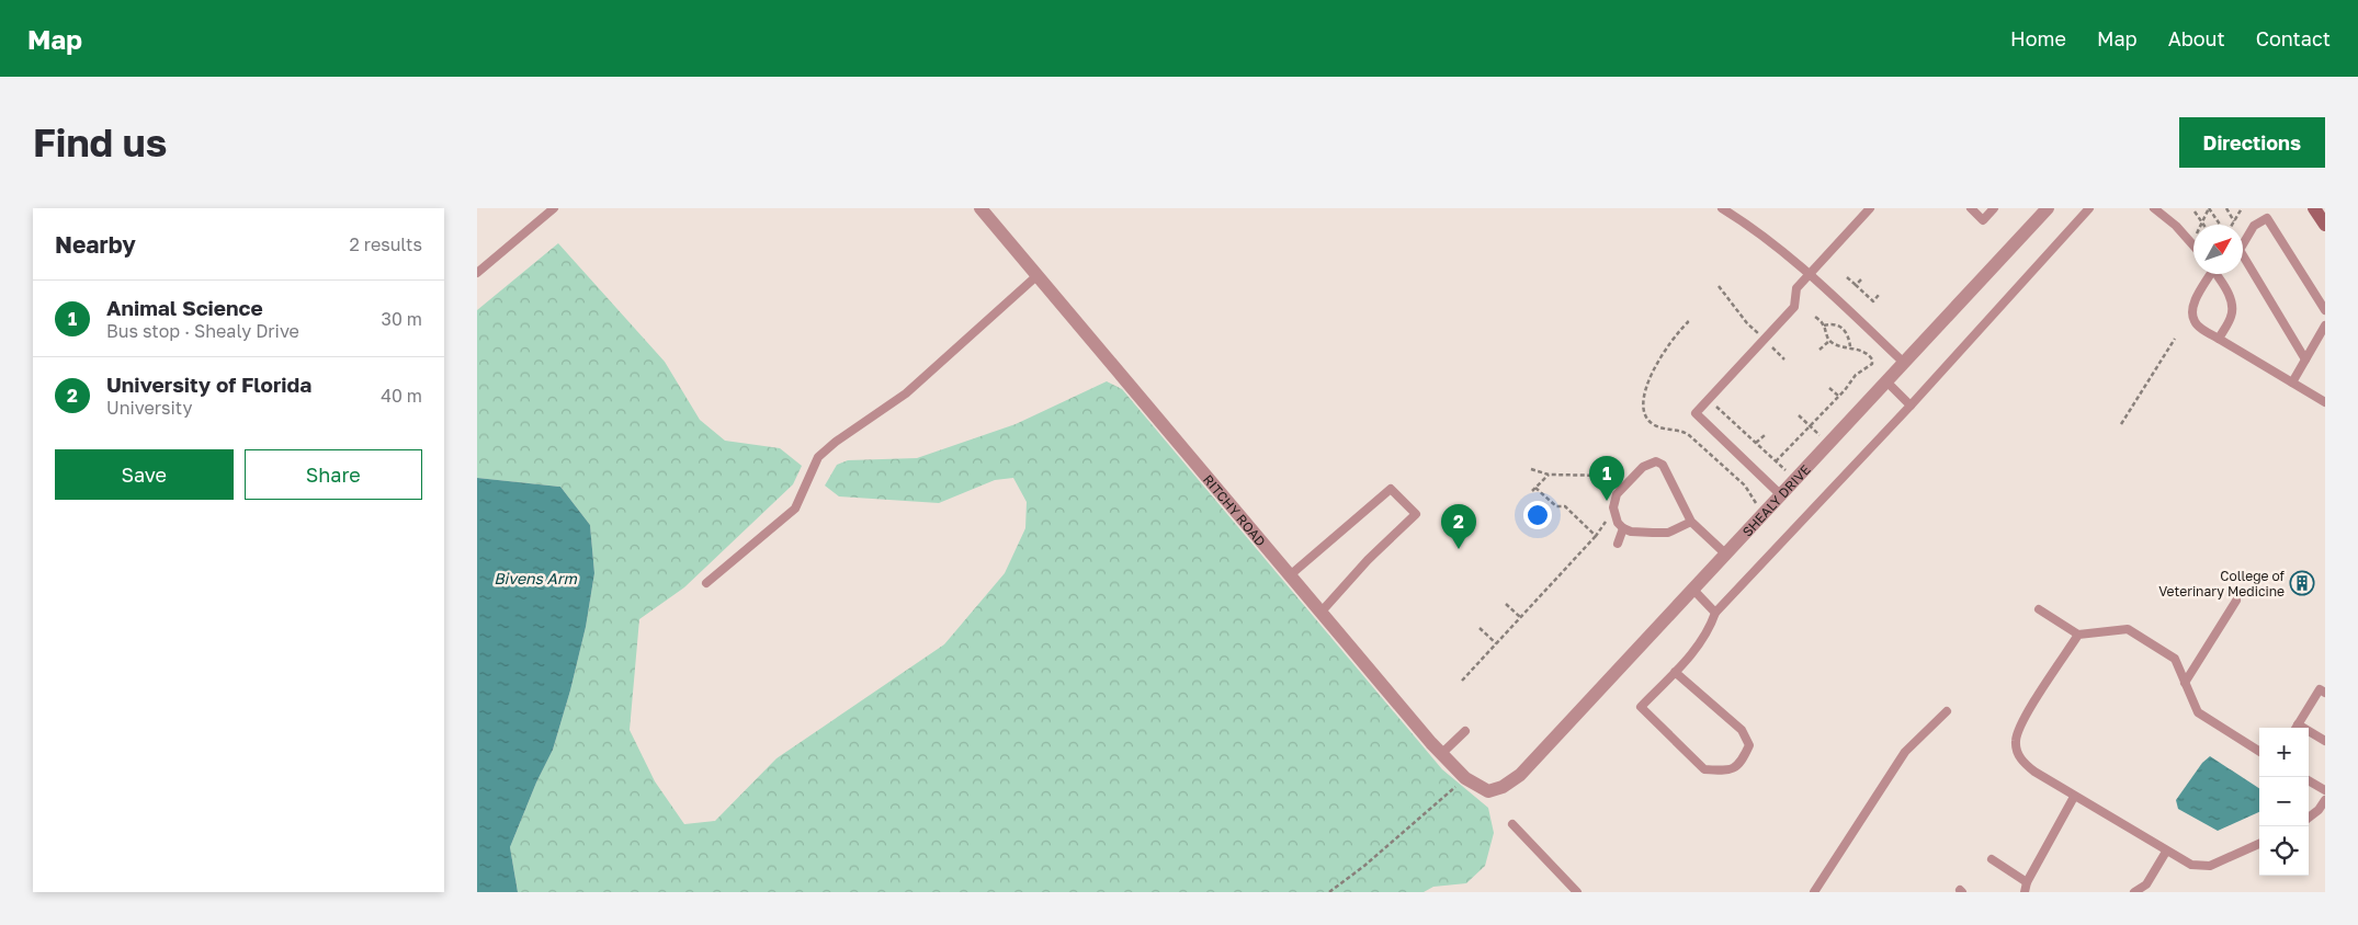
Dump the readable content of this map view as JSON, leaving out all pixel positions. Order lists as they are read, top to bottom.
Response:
{
  "streets": {
    "street": ["SHEALY DRIVE", "RITCHY ROAD"]
  },
  "crossings": [
    ["SHEALY DRIVE", "RITCHY ROAD"]
  ],
  "water": ["Bivens Arm"],
  "places": {
    "building": ["College of Veterinary Medicine"]
  },
  "north": "top right",
  "page": {
    "header": "Map",
    "nav": [
      "Home",
      "Map",
      "About",
      "Contact"
    ],
    "buttons": [
      "Directions",
      ["Save", "Share"]
    ],
    "title": "Find us",
    "heading": ["Nearby", "2 results"],
    "list": [
      {
        "mark": "1",
        "name": "Animal Science",
        "note": "Bus stop · Shealy Drive",
        "value": "30 m"
      },
      {
        "mark": "2",
        "name": "University of Florida",
        "note": "University",
        "value": "40 m"
      }
    ],
    "pins": ["1", "2"],
    "map_buttons": ["+", "−"]
  }
}
